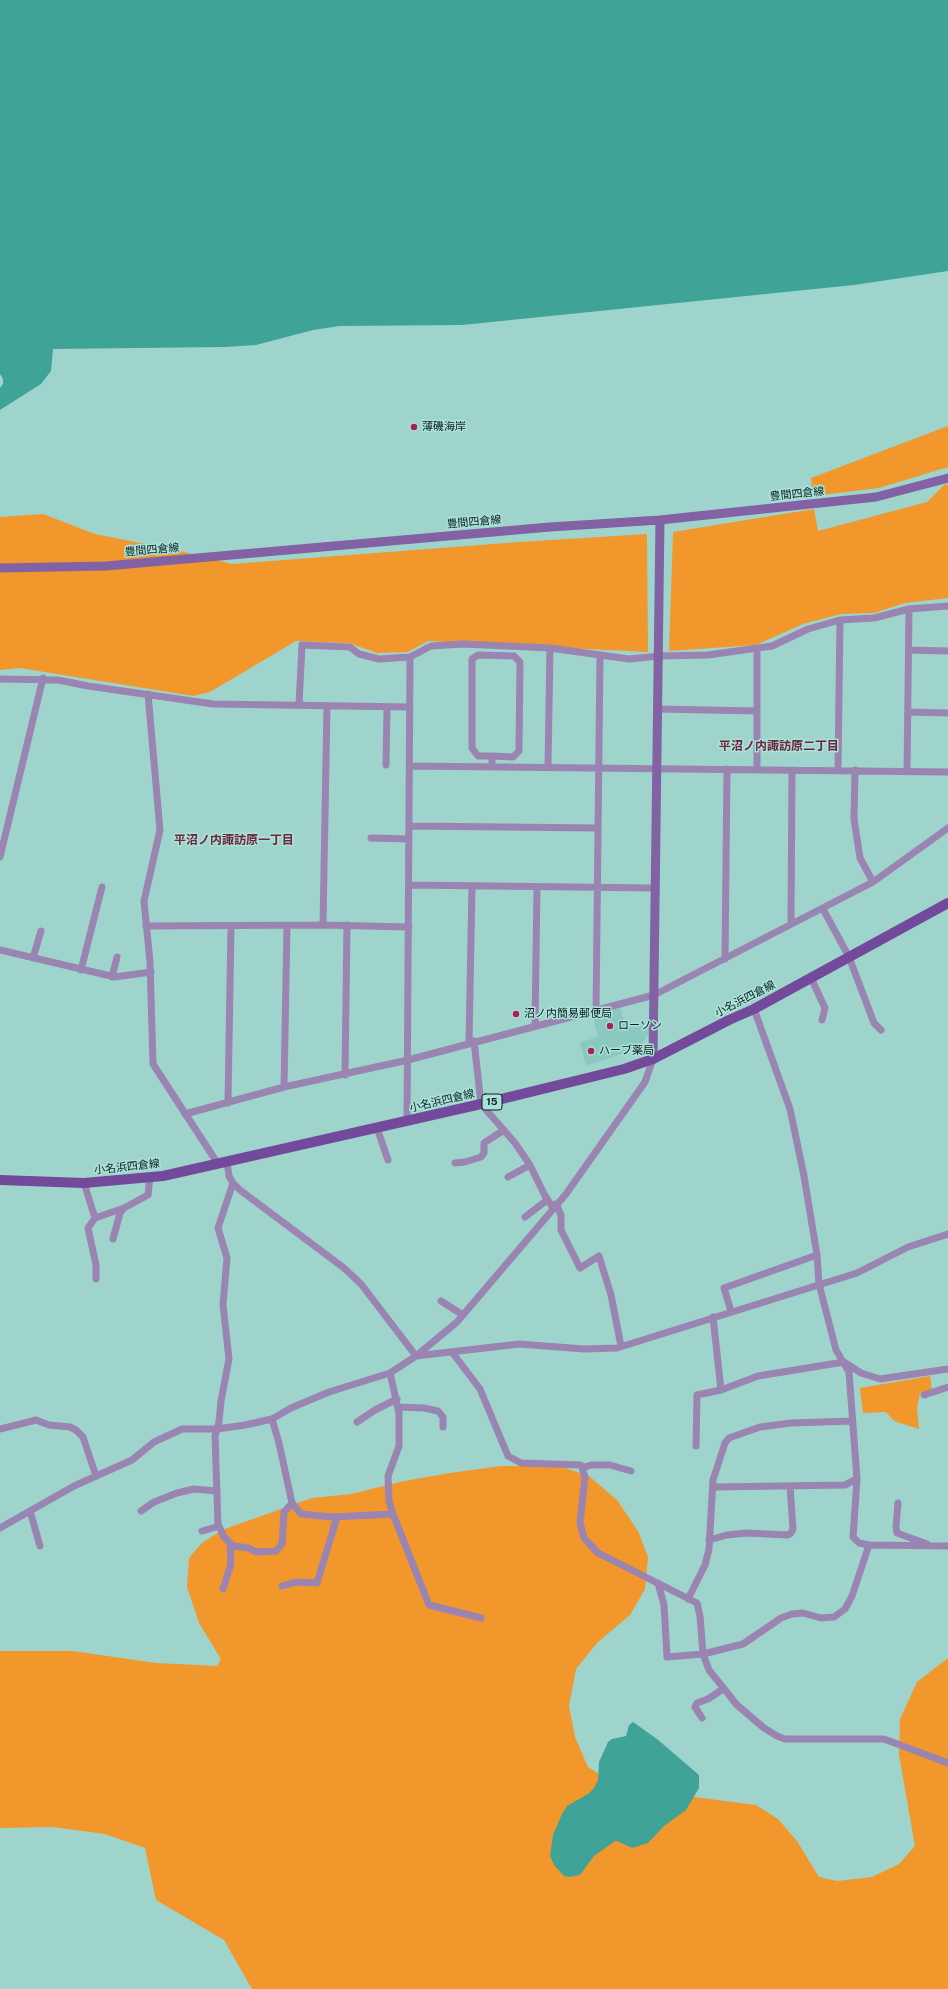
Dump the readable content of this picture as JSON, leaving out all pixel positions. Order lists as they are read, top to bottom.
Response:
{
  "streets": {
    "main road": ["豊間四倉線", "小名浜四倉線", "15"]
  },
  "districts": ["平沼ノ内諏訪原二丁目", "平沼ノ内諏訪原一丁目"],
  "places": [
    "薄磯海岸",
    "沼ノ内簡易郵便局",
    "ローソン",
    "ハーブ薬局"
  ]
}
